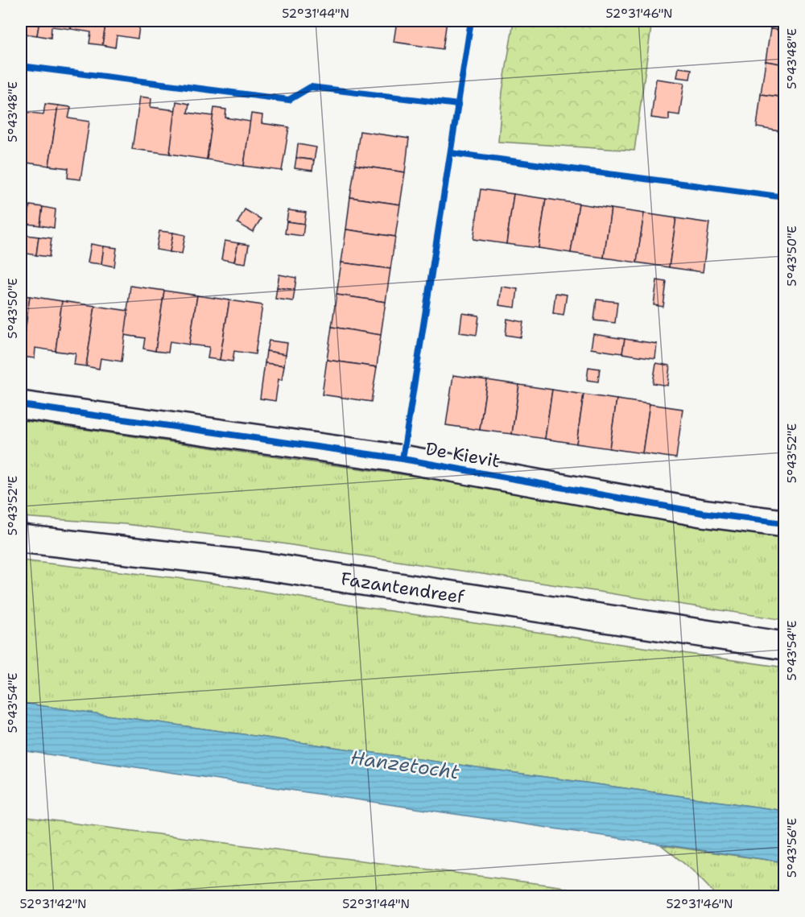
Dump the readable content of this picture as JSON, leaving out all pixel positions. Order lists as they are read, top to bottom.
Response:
{
  "streets": {
    "street": ["De Kievit", "Fazantendreef"]
  },
  "water": ["Hanzetocht"],
  "coordinates": [
    "52°31'44\"N",
    "52°31'46\"N",
    "5°43'48\"E",
    "5°43'50\"E",
    "5°43'52\"E",
    "5°43'54\"E",
    "5°43'56\"E",
    "52°31'42\"N"
  ]
}
